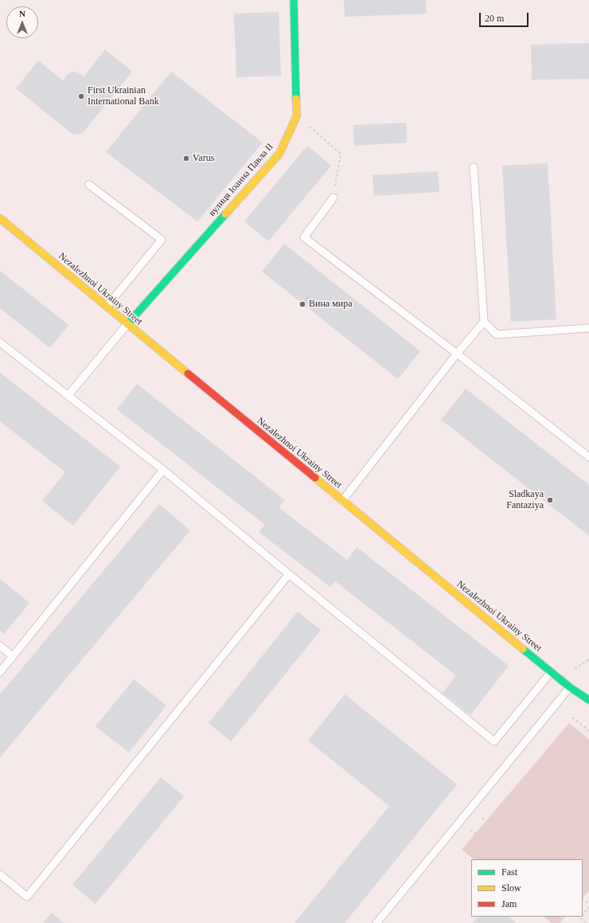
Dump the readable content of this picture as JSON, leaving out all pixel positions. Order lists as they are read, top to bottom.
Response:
{
  "streets": {
    "street": ["вулиця Іоанна Павла ІІ", "Nezalezhnoi Ukrainy Street"]
  },
  "crossings": [
    ["вулиця Іоанна Павла ІІ", "Nezalezhnoi Ukrainy Street"]
  ],
  "places": [
    "First Ukrainian International Bank",
    "Varus",
    "Вина мира",
    "Sladkaya Fantaziya"
  ],
  "legend": ["Fast", "Slow", "Jam"],
  "scale_bar": "20 m",
  "north": "top"
}
